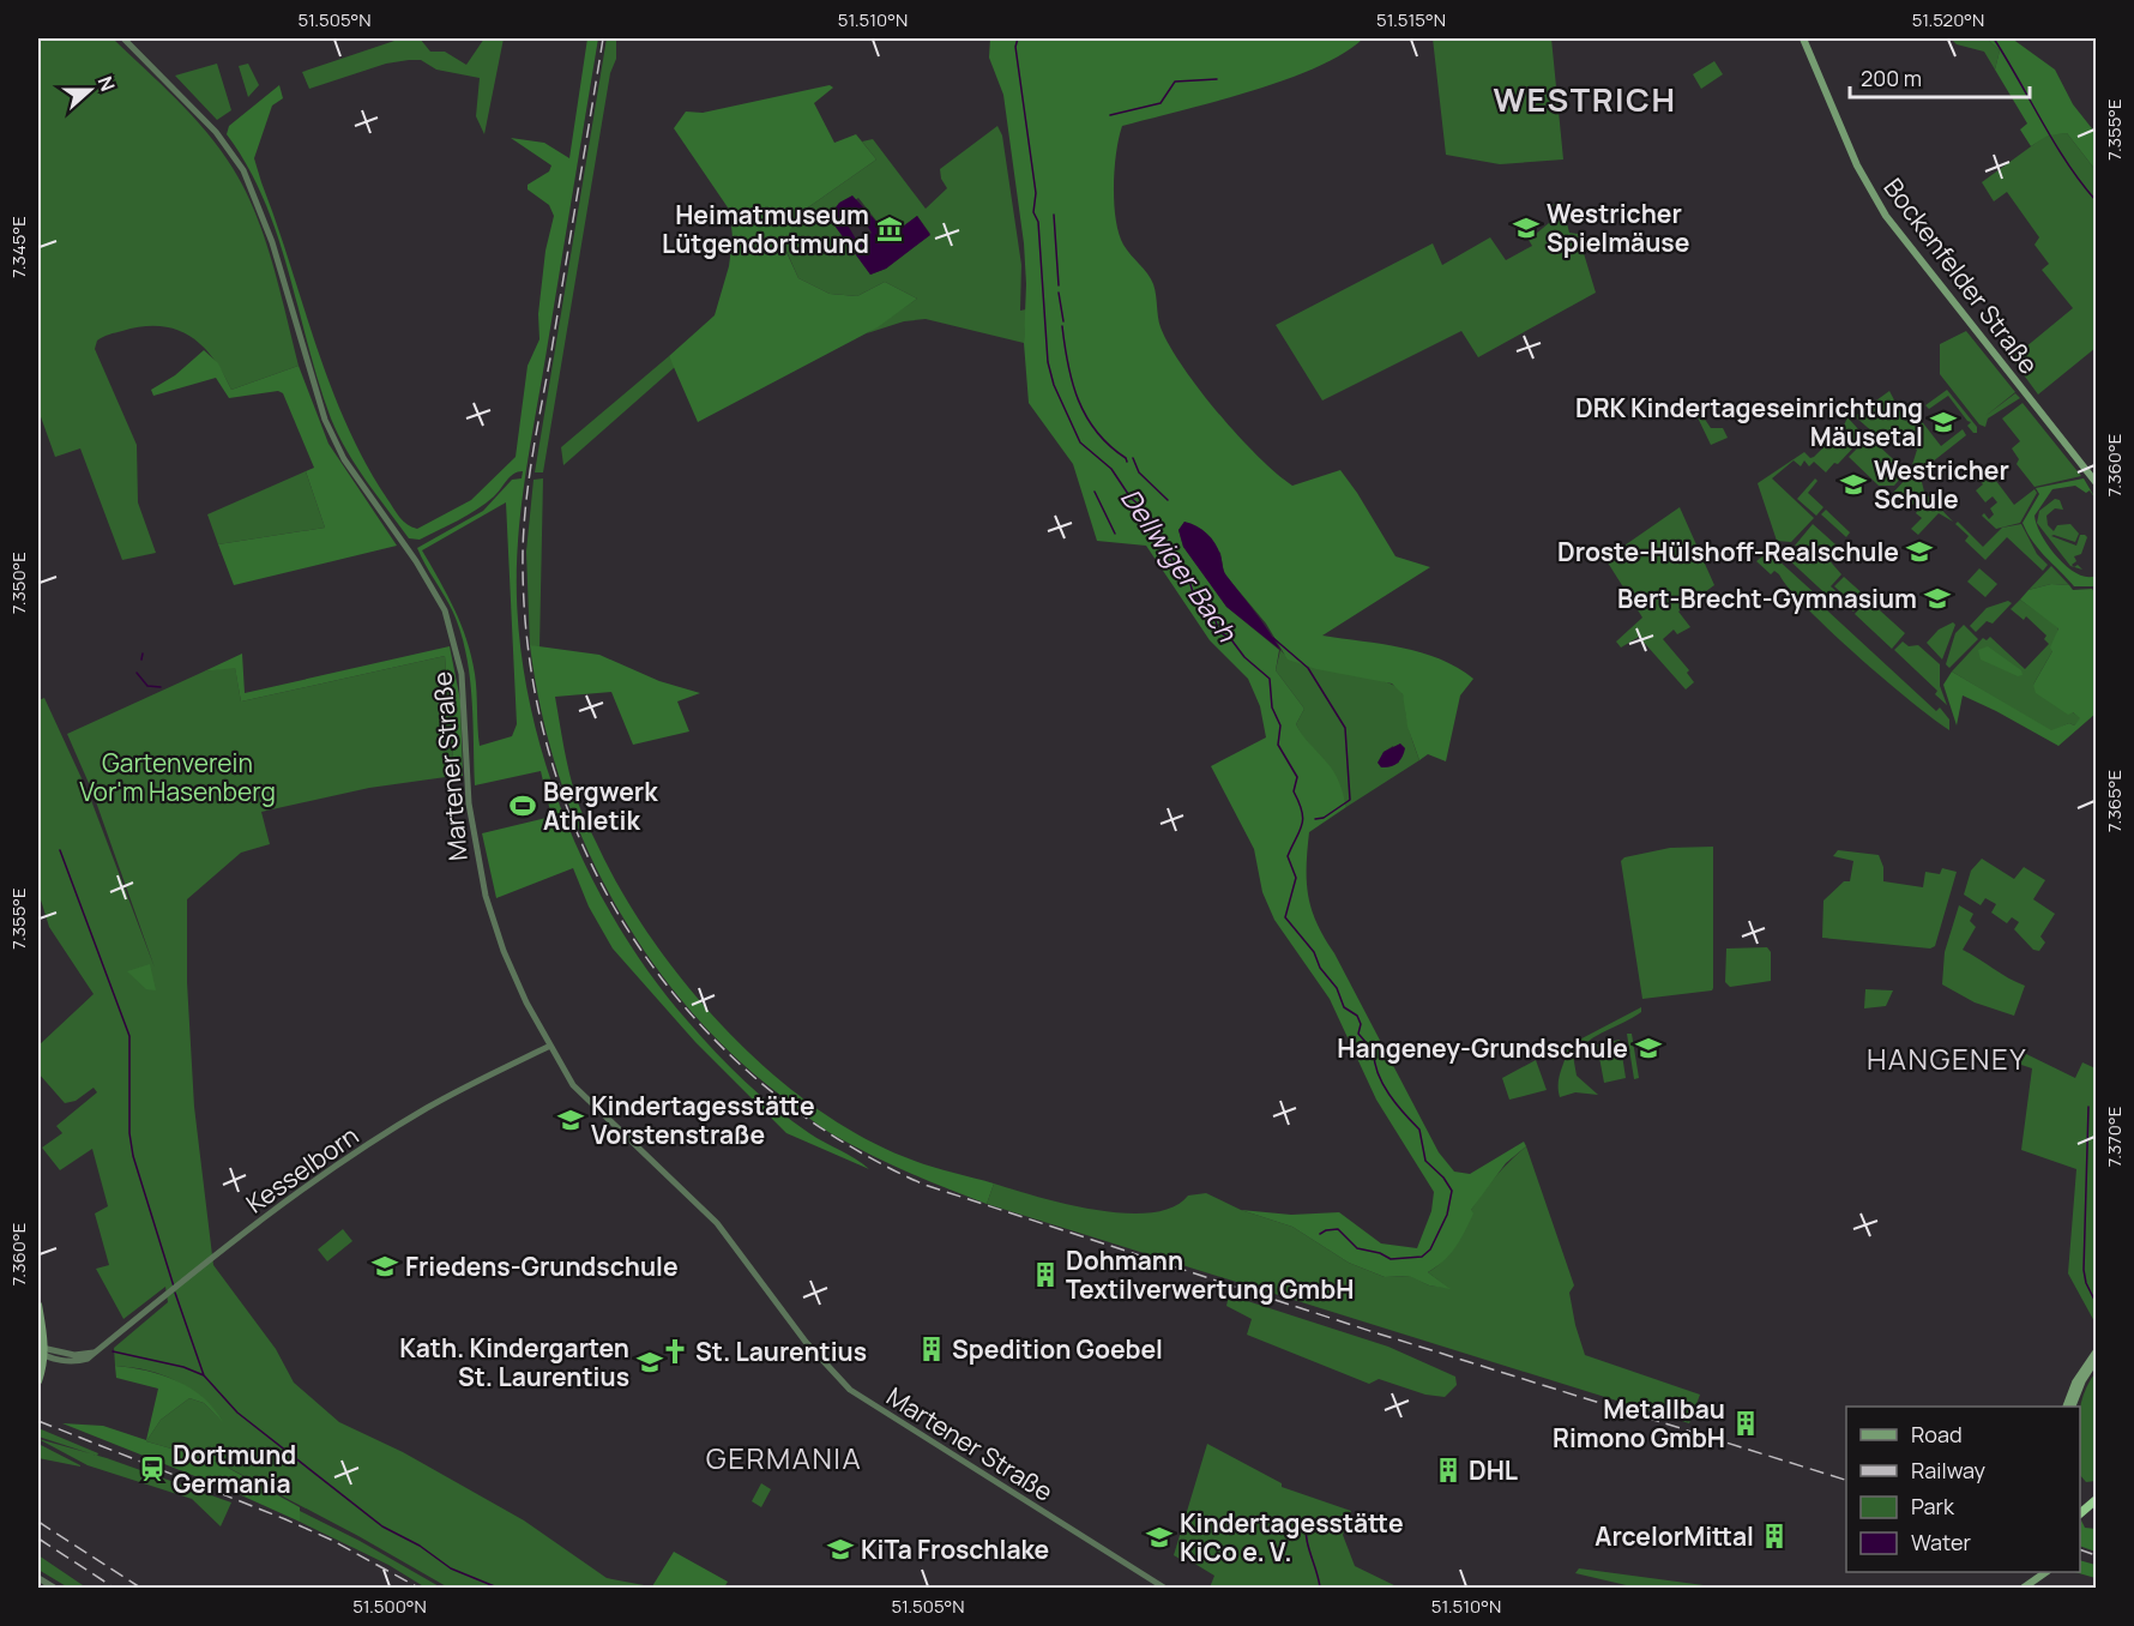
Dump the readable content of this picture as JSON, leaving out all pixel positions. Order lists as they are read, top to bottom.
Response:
{
  "streets": {
    "main road": ["Bockenfelder Straße"],
    "street": ["Martener Straße", "Kesselborn"]
  },
  "crossings": [
    ["Martener Straße", "Kesselborn"]
  ],
  "districts": ["WESTRICH", "HANGENEY", "GERMANIA"],
  "water": ["Dellwiger Bach"],
  "parks": ["Gartenverein Vor'm Hasenberg"],
  "places": {
    "school or university": [
      "Westricher Spielmäuse",
      "DRK Kindertageseinrichtung Mäusetal",
      "Westricher Schule",
      "Droste-Hülshoff-Realschule",
      "Bert-Brecht-Gymnasium",
      "Hangeney-Grundschule",
      "Kindertagesstätte Vorstenstraße",
      "Friedens-Grundschule",
      "Kath. Kindergarten St. Laurentius",
      "Kindertagesstätte KiCo e. V.",
      "KiTa Froschlake"
    ],
    "museum": ["Heimatmuseum Lütgendortmund"],
    "sports": ["Bergwerk Athletik"],
    "building": [
      "Dohmann Textilverwertung GmbH",
      "Spedition Goebel",
      "Metallbau Rimono GmbH",
      "DHL",
      "ArcelorMittal"
    ],
    "church": ["St. Laurentius"],
    "station": ["Dortmund Germania"]
  },
  "legend": [
    "Road",
    "Railway",
    "Park",
    "Water"
  ],
  "scale_bar": "200 m",
  "north": "right",
  "coordinates": [
    "51.505°N",
    "51.510°N",
    "51.515°N",
    "51.520°N",
    "7.355°E",
    "7.345°E",
    "7.360°E",
    "7.350°E",
    "7.365°E",
    "7.370°E",
    "51.500°N"
  ]
}
